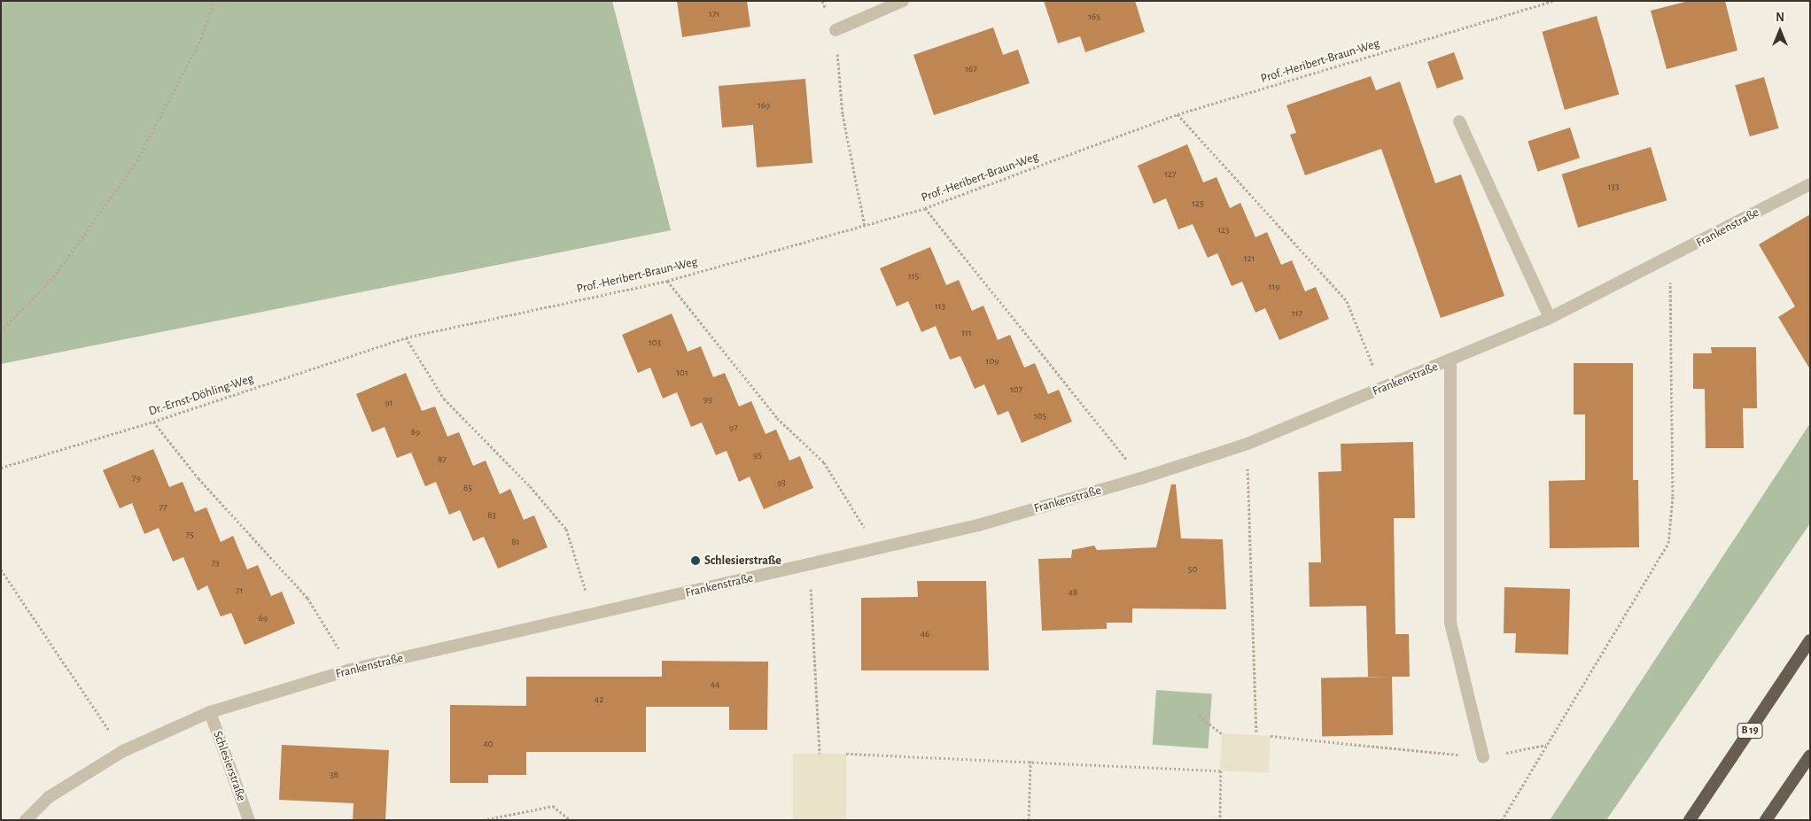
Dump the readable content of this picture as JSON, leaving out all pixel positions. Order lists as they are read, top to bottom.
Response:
{
  "streets": {
    "highway": ["B 19"],
    "street": ["Frankenstraße", "Schlesierstraße"],
    "path": ["Prof.-Heribert-Braun-Weg", "Dr.-Ernst-Döhling-Weg"]
  },
  "crossings": [
    ["Prof.-Heribert-Braun-Weg", "Dr.-Ernst-Döhling-Weg"],
    ["Frankenstraße", "Schlesierstraße"]
  ],
  "places": ["Schlesierstraße"],
  "house_numbers": [
    "171",
    "165",
    "167",
    "169",
    "127",
    "133",
    "125",
    "123",
    "121",
    "115",
    "119",
    "113",
    "117",
    "111",
    "103",
    "109",
    "101",
    "107",
    "99",
    "91",
    "105",
    "97",
    "89",
    "95",
    "87",
    "79",
    "93",
    "85",
    "77",
    "83",
    "75",
    "81",
    "73",
    "50",
    "71",
    "48",
    "69",
    "46",
    "44",
    "42",
    "40",
    "38"
  ],
  "north": "top"
}
